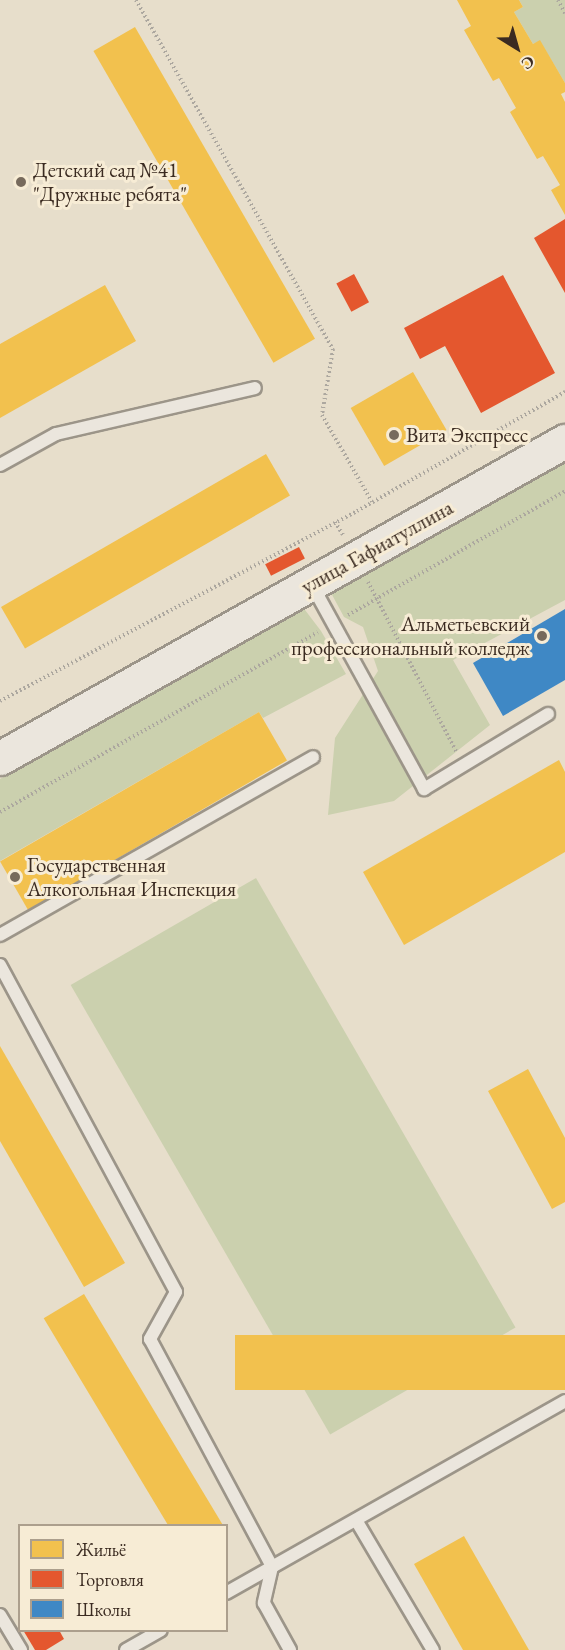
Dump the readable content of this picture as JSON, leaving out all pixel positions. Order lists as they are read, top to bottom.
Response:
{
  "streets": {
    "street": ["улица Гафиатуллина"]
  },
  "places": [
    "Детский сад №41 \"Дружные ребята\"",
    "Вита Экспресс",
    "Альметьевский профессиональный колледж",
    "Государственная Алкогольная Инспекция"
  ],
  "legend": ["Жильё", "Торговля", "Школы"],
  "north": "bottom right"
}
